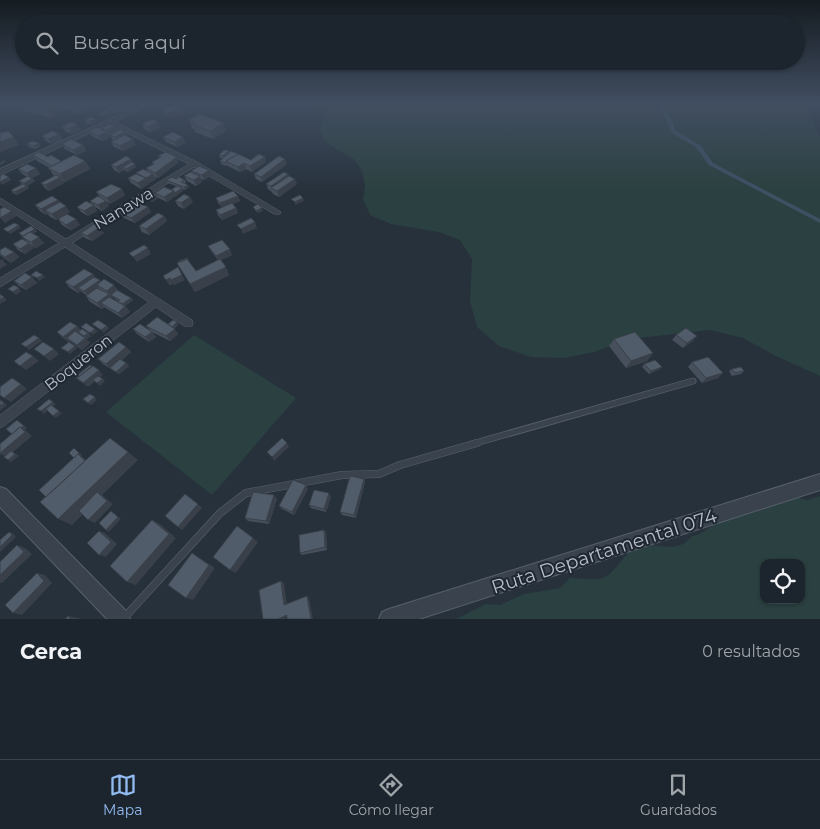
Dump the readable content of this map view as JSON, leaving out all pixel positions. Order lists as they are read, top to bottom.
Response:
{
  "streets": {
    "street": ["Nanawa", "Boqueron", "Ruta Departamental 074"]
  },
  "page": {
    "search": "Buscar aquí",
    "heading": ["Cerca", "0 resultados"],
    "nav": ["Mapa", "Cómo llegar", "Guardados"]
  }
}
